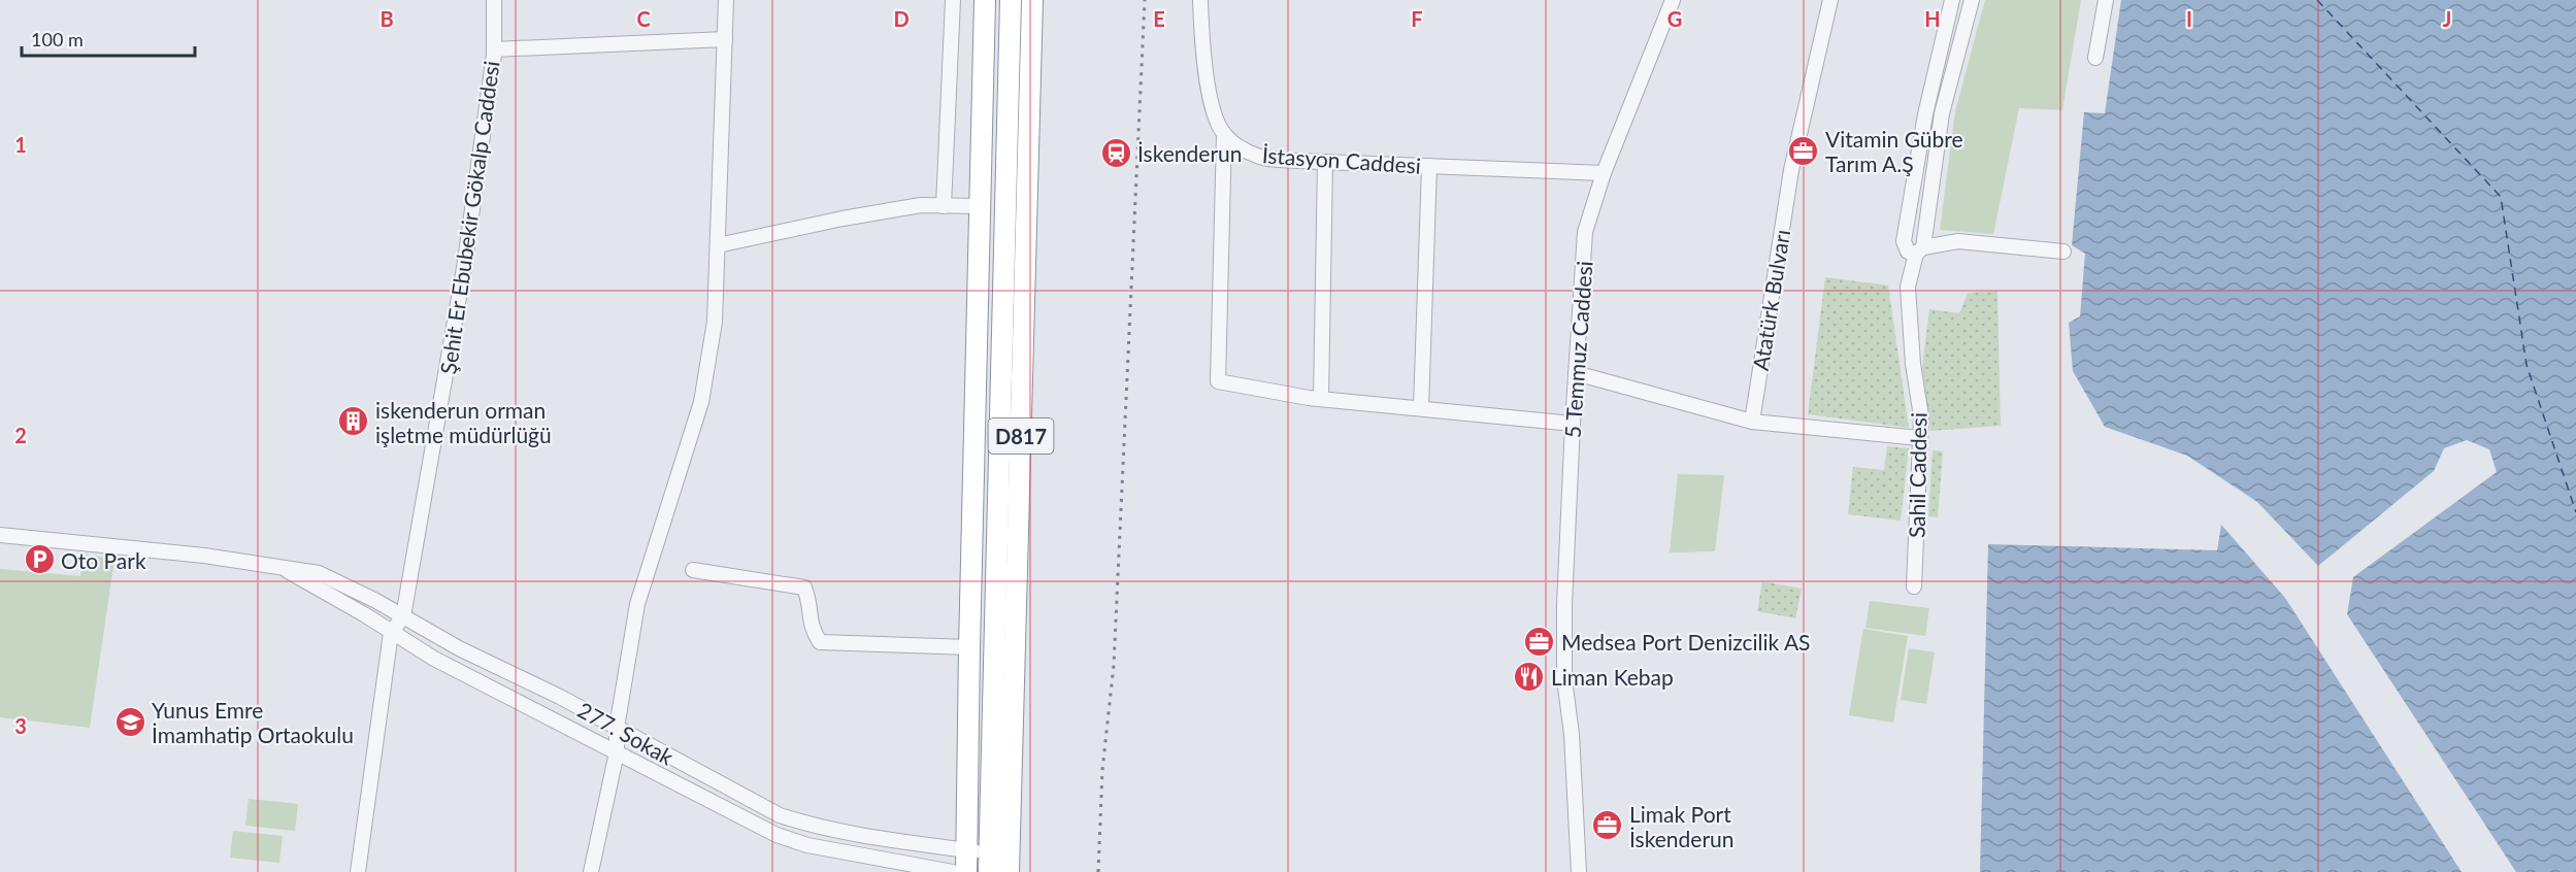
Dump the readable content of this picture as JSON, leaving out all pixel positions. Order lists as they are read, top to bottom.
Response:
{
  "streets": {
    "highway": ["D817"],
    "street": [
      "İstasyon Caddesi",
      "Şehit Er Ebubekir Gökalp Caddesi",
      "Atatürk Bulvarı",
      "5 Temmuz Caddesi",
      "Sahil Caddesi",
      "277. Sokak"
    ]
  },
  "crossings": [
    ["İstasyon Caddesi", "5 Temmuz Caddesi"],
    ["Şehit Er Ebubekir Gökalp Caddesi", "277. Sokak"],
    ["D817", "277. Sokak"]
  ],
  "places": {
    "office": ["Vitamin Gübre Tarım A.Ş", "Medsea Port Denizcilik AS", "Limak Port İskenderun"],
    "station": ["İskenderun"],
    "building": ["iskenderun orman işletme müdürlüğü"],
    "parking": ["Oto Park"],
    "restaurant": ["Liman Kebap"],
    "school or university": ["Yunus Emre İmamhatip Ortaokulu"]
  },
  "scale_bar": "100 m",
  "grid": {
    "columns": [
      "B",
      "C",
      "D",
      "E",
      "F",
      "G",
      "H",
      "I",
      "J"
    ],
    "rows": ["1", "2", "3"]
  }
}
